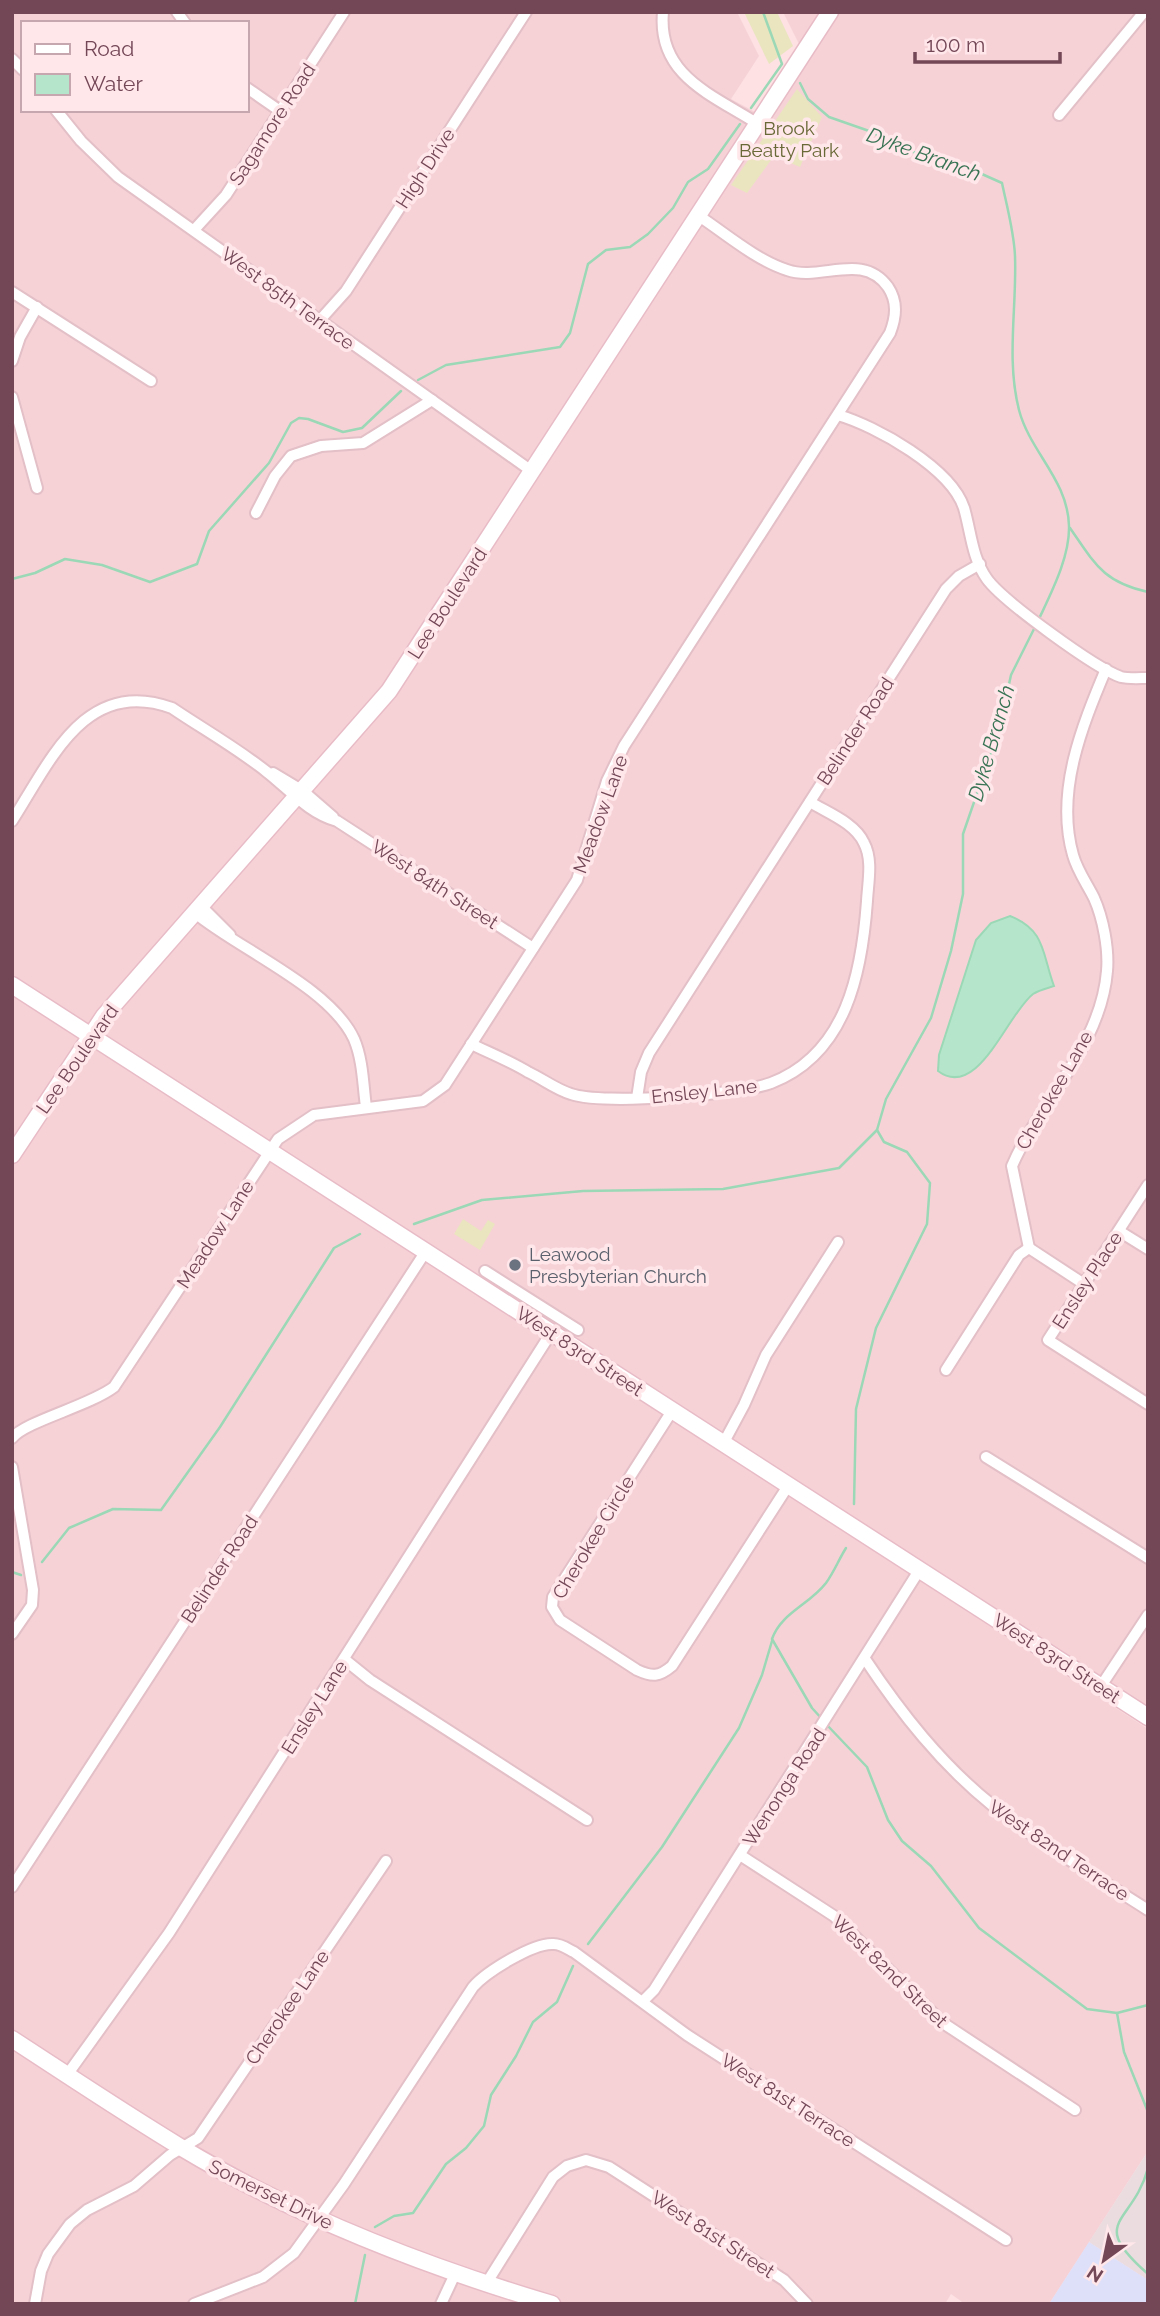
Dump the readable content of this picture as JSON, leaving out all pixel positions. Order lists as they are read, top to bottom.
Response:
{
  "streets": {
    "street": [
      "Sagamore Road",
      "High Drive",
      "West 85th Terrace",
      "Lee Boulevard",
      "Belinder Road",
      "Meadow Lane",
      "West 84th Street",
      "Cherokee Lane",
      "Ensley Lane",
      "Ensley Place",
      "West 83rd Street",
      "Cherokee Circle",
      "Wenonga Road",
      "West 82nd Terrace",
      "West 82nd Street",
      "West 81st Terrace",
      "Somerset Drive",
      "West 81st Street"
    ]
  },
  "crossings": [
    ["Sagamore Road", "West 85th Terrace"],
    ["High Drive", "West 85th Terrace"],
    ["West 85th Terrace", "Lee Boulevard"],
    ["Lee Boulevard", "Meadow Lane"],
    ["Lee Boulevard", "West 84th Street"],
    ["Lee Boulevard", "West 83rd Street"],
    ["Belinder Road", "Ensley Lane"],
    ["Belinder Road", "West 83rd Street"],
    ["Meadow Lane", "West 84th Street"],
    ["Meadow Lane", "Ensley Lane"],
    ["Meadow Lane", "West 83rd Street"],
    ["Cherokee Lane", "Somerset Drive"],
    ["Ensley Lane", "West 83rd Street"],
    ["Ensley Lane", "Somerset Drive"],
    ["West 83rd Street", "Cherokee Circle"],
    ["West 83rd Street", "Wenonga Road"],
    ["Wenonga Road", "West 82nd Terrace"],
    ["Wenonga Road", "West 82nd Street"],
    ["Wenonga Road", "West 81st Terrace"],
    ["West 81st Terrace", "Somerset Drive"],
    ["Somerset Drive", "West 81st Street"]
  ],
  "water": ["Dyke Branch"],
  "parks": ["Brook Beatty Park"],
  "places": ["Leawood Presbyterian Church"],
  "legend": ["Road", "Water"],
  "scale_bar": "100 m",
  "north": "bottom left"
}
